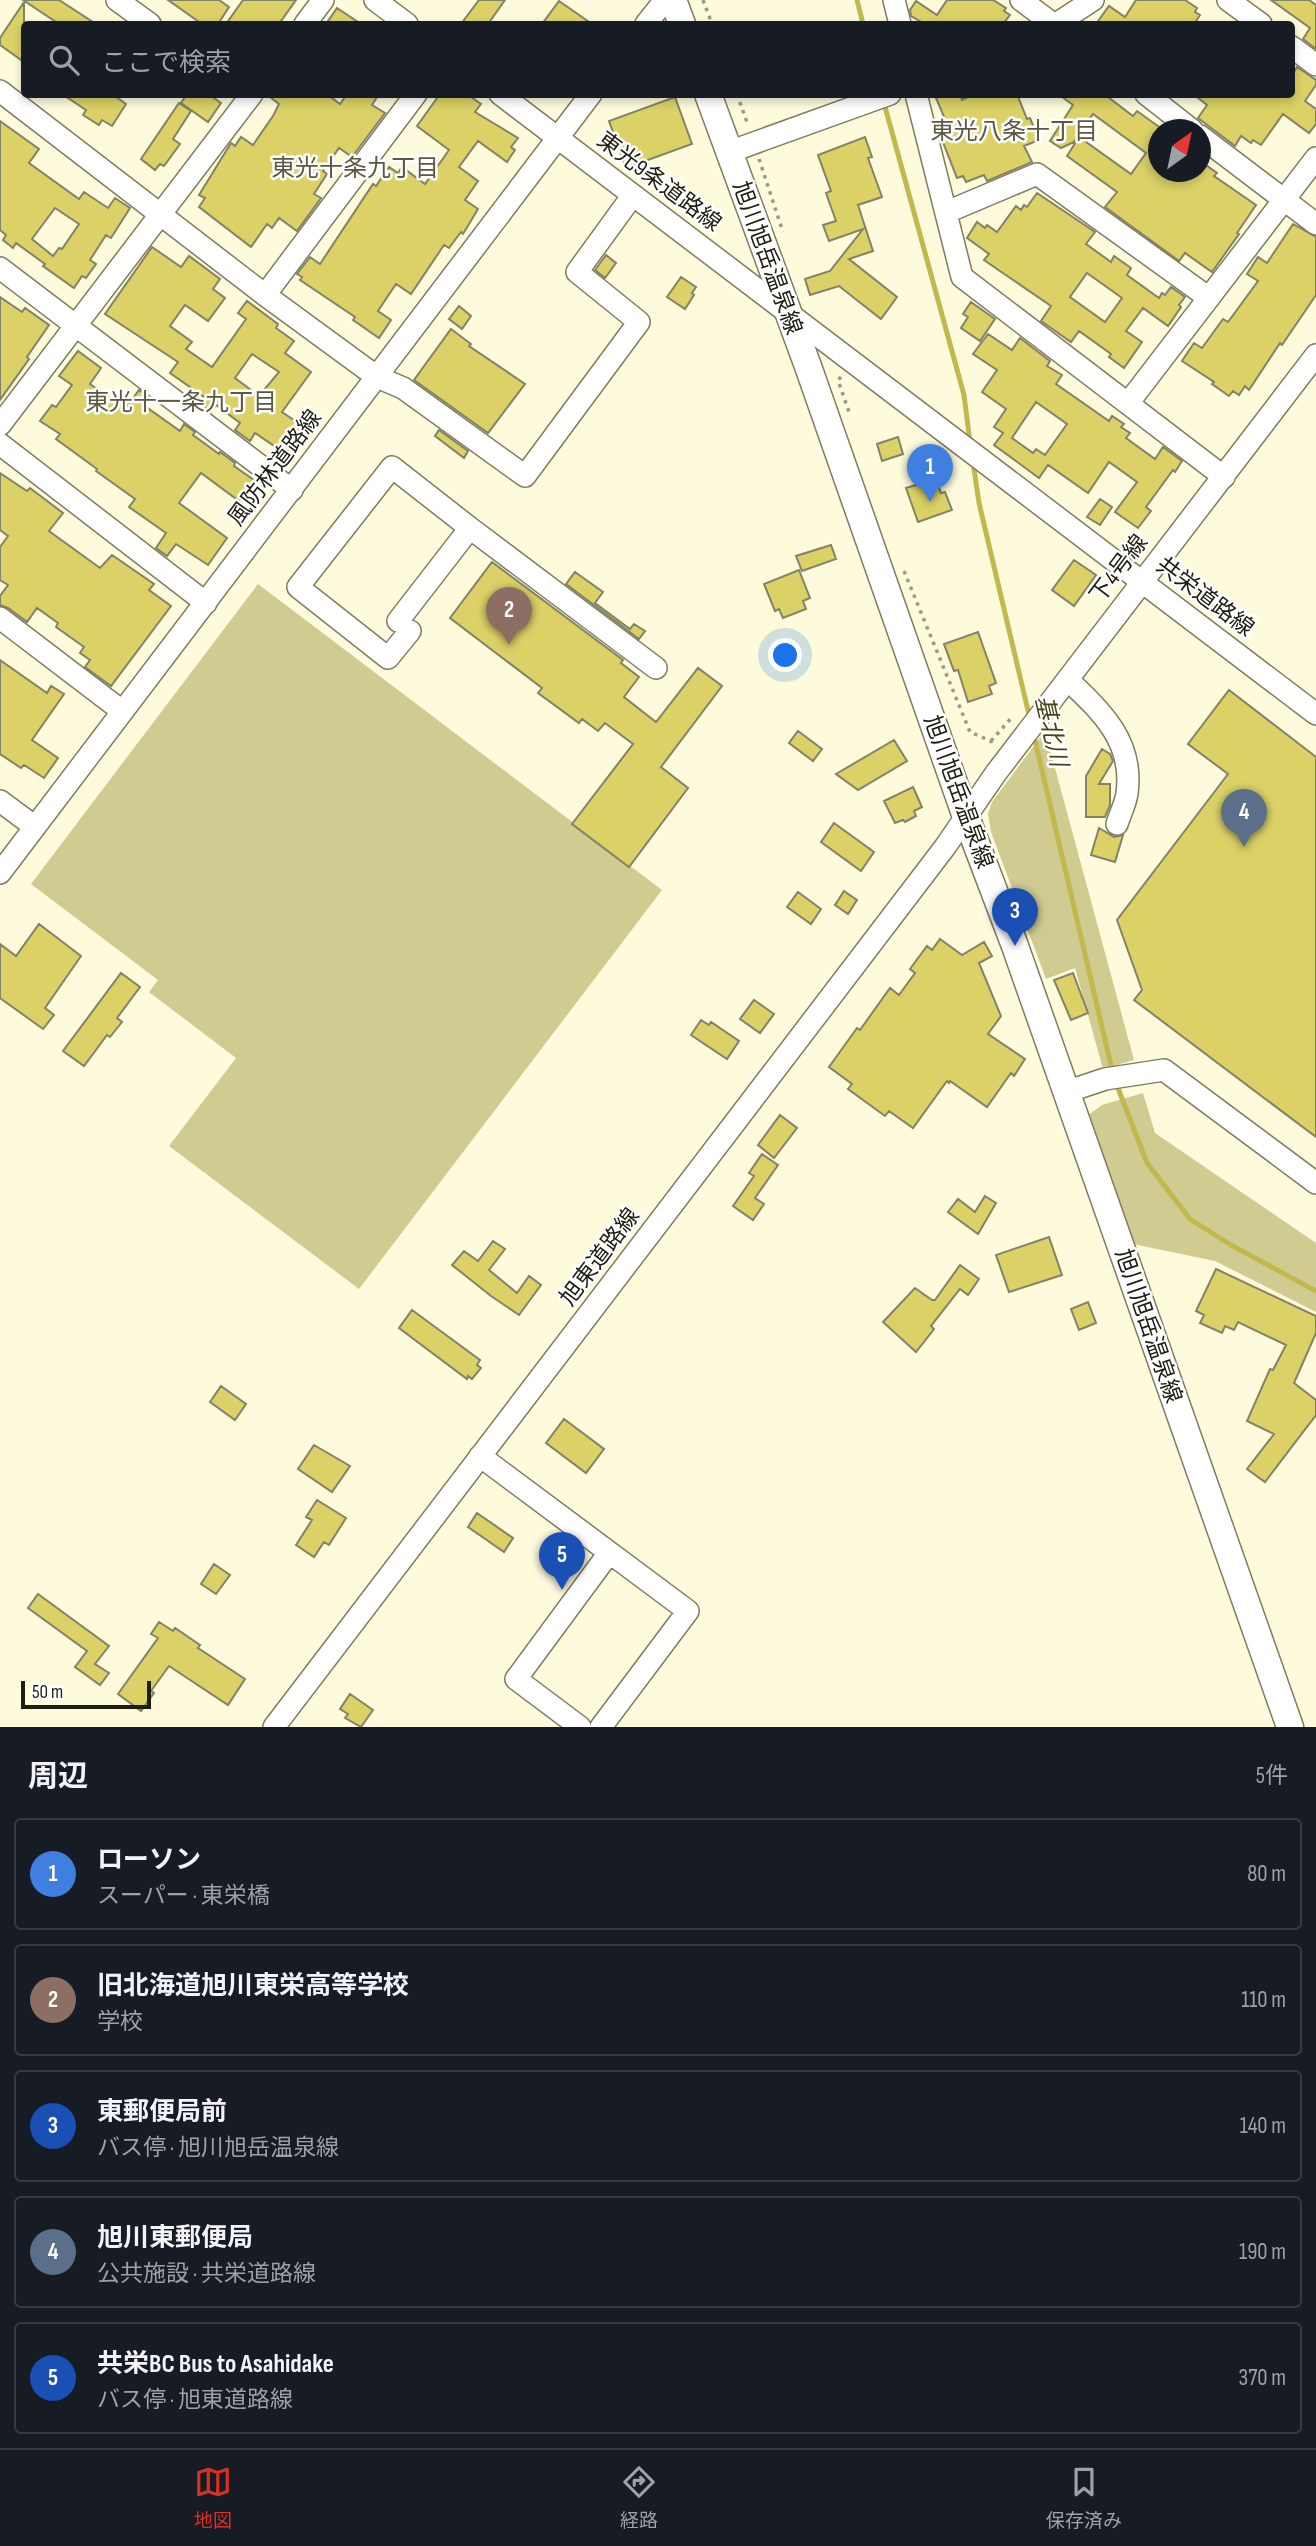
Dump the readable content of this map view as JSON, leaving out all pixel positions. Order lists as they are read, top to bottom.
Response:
{
  "streets": {
    "main road": ["旭川旭岳温泉線"],
    "street": [
      "東光9条道路線",
      "風防林道路線",
      "下4号線",
      "共栄道路線",
      "旭東道路線"
    ]
  },
  "crossings": [
    ["東光9条道路線", "旭川旭岳温泉線"],
    ["東光9条道路線", "風防林道路線"],
    ["東光9条道路線", "共栄道路線"],
    ["旭川旭岳温泉線", "下4号線"],
    ["旭川旭岳温泉線", "共栄道路線"],
    ["旭川旭岳温泉線", "旭東道路線"],
    ["下4号線", "共栄道路線"],
    ["下4号線", "旭東道路線"]
  ],
  "districts": ["東光八条十丁目", "東光十条九丁目", "東光十一条九丁目"],
  "water": ["基北川"],
  "scale_bar": "50 m",
  "north": "top right",
  "page": {
    "search": "ここで検索",
    "pins": [
      "1",
      "2",
      "4",
      "3",
      "5"
    ],
    "scale": "50 m",
    "heading": ["周辺", "5件"],
    "list": [
      {
        "mark": "1",
        "name": "ローソン",
        "note": "スーパー · 東栄橋",
        "value": "80 m"
      },
      {
        "mark": "2",
        "name": "旧北海道旭川東栄高等学校",
        "note": "学校",
        "value": "110 m"
      },
      {
        "mark": "3",
        "name": "東郵便局前",
        "note": "バス停 · 旭川旭岳温泉線",
        "value": "140 m"
      },
      {
        "mark": "4",
        "name": "旭川東郵便局",
        "note": "公共施設 · 共栄道路線",
        "value": "190 m"
      },
      {
        "mark": "5",
        "name": "共栄BC Bus to Asahidake",
        "note": "バス停 · 旭東道路線",
        "value": "370 m"
      }
    ],
    "nav": ["地図", "経路", "保存済み"]
  }
}
